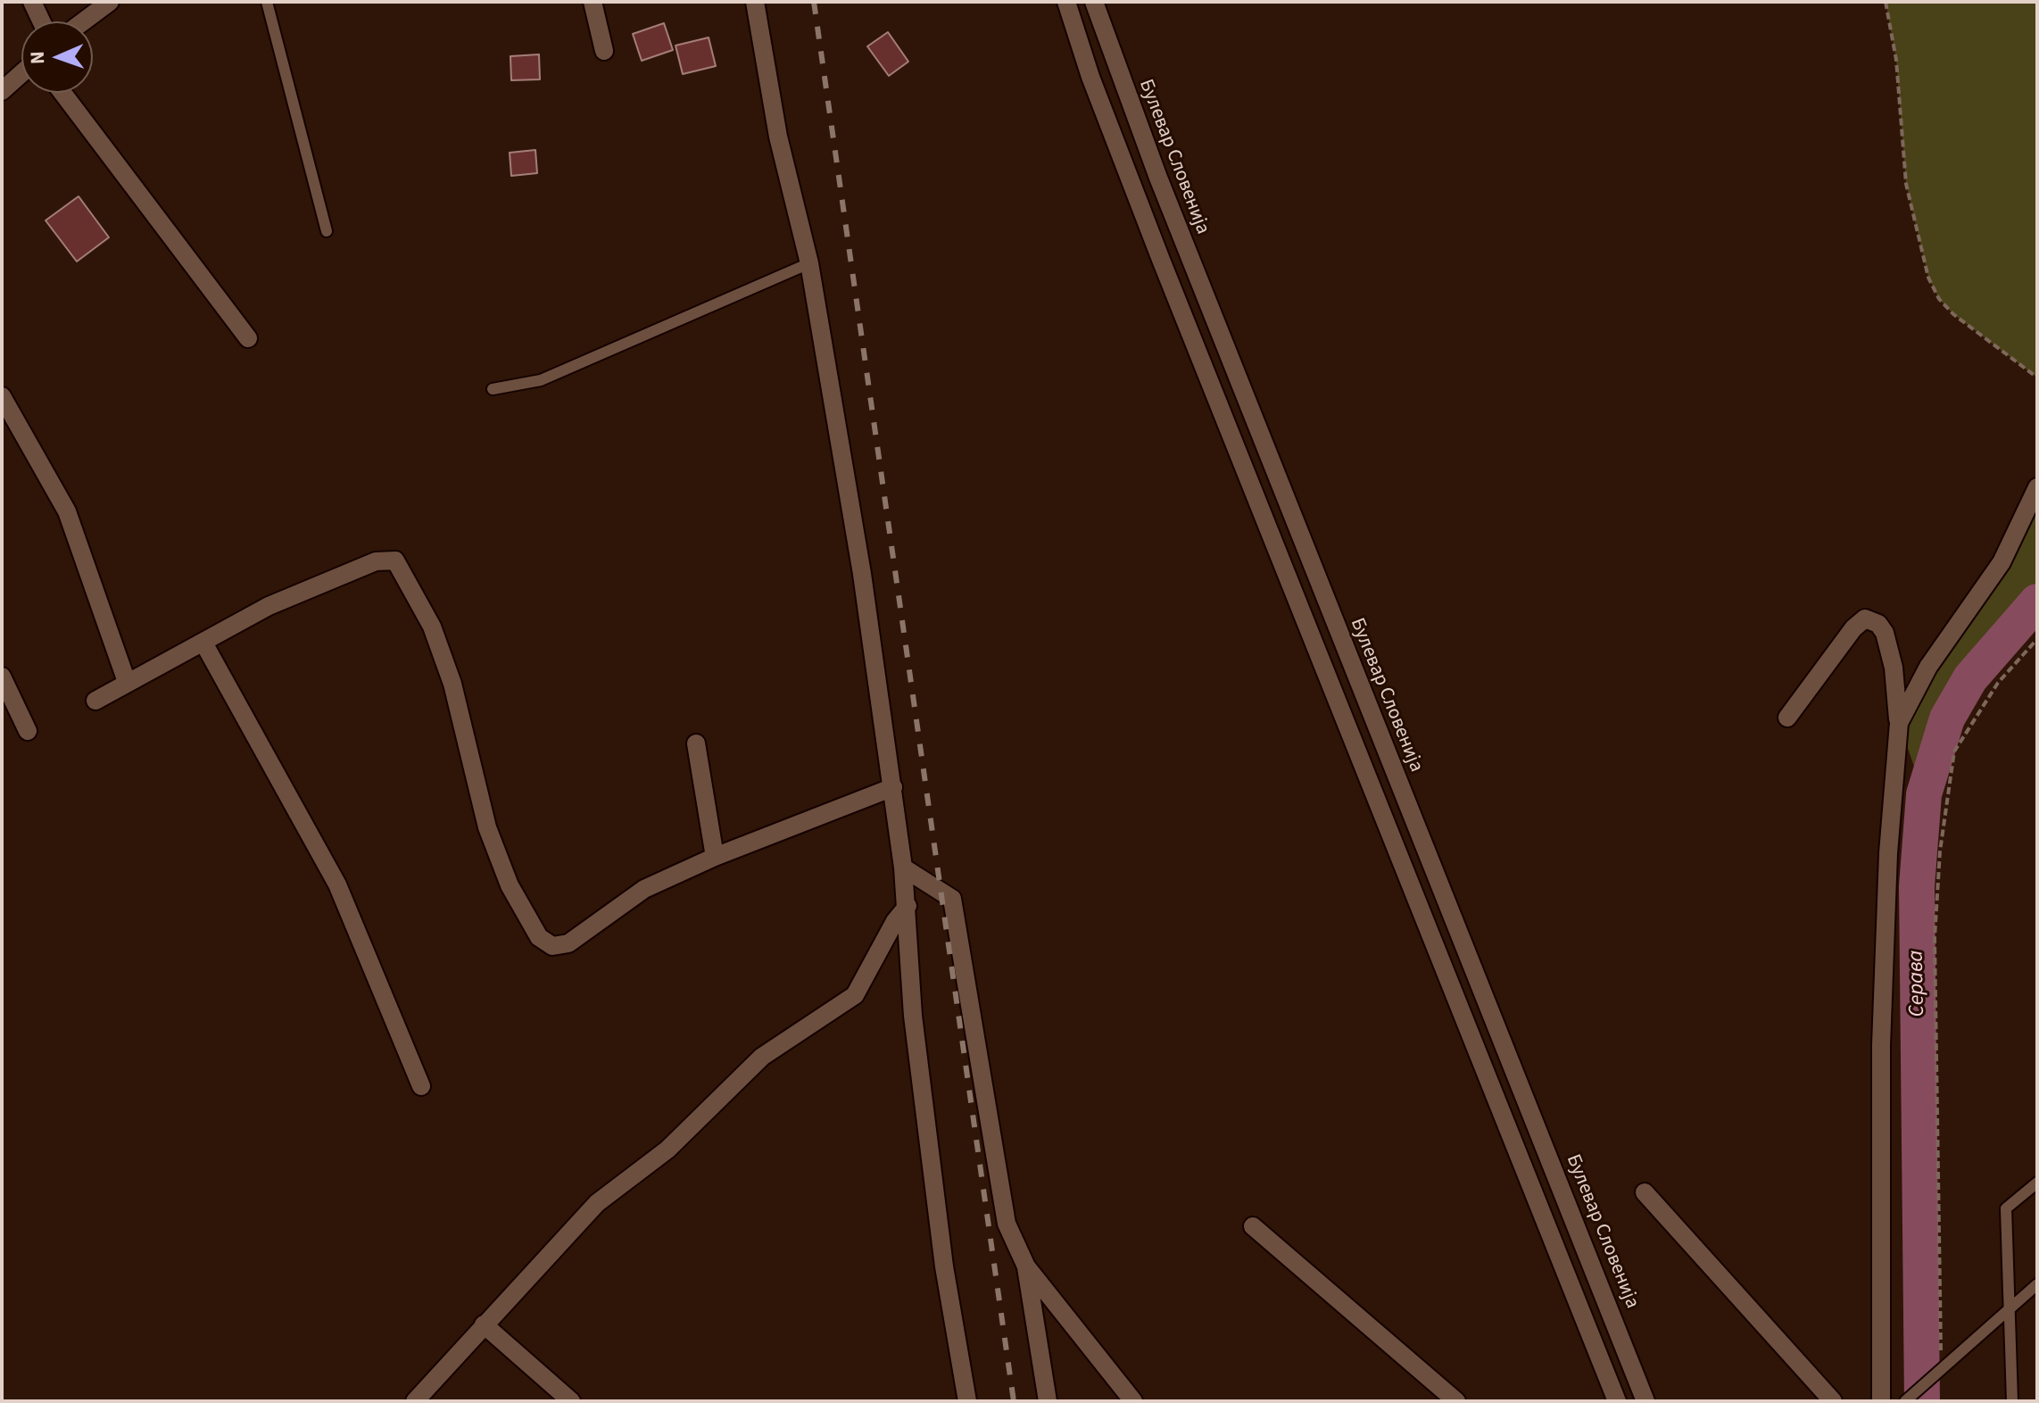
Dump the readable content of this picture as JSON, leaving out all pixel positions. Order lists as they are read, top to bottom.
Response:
{
  "streets": {
    "street": ["Булевар Словенија"]
  },
  "water": ["Серава"],
  "north": "left"
}
